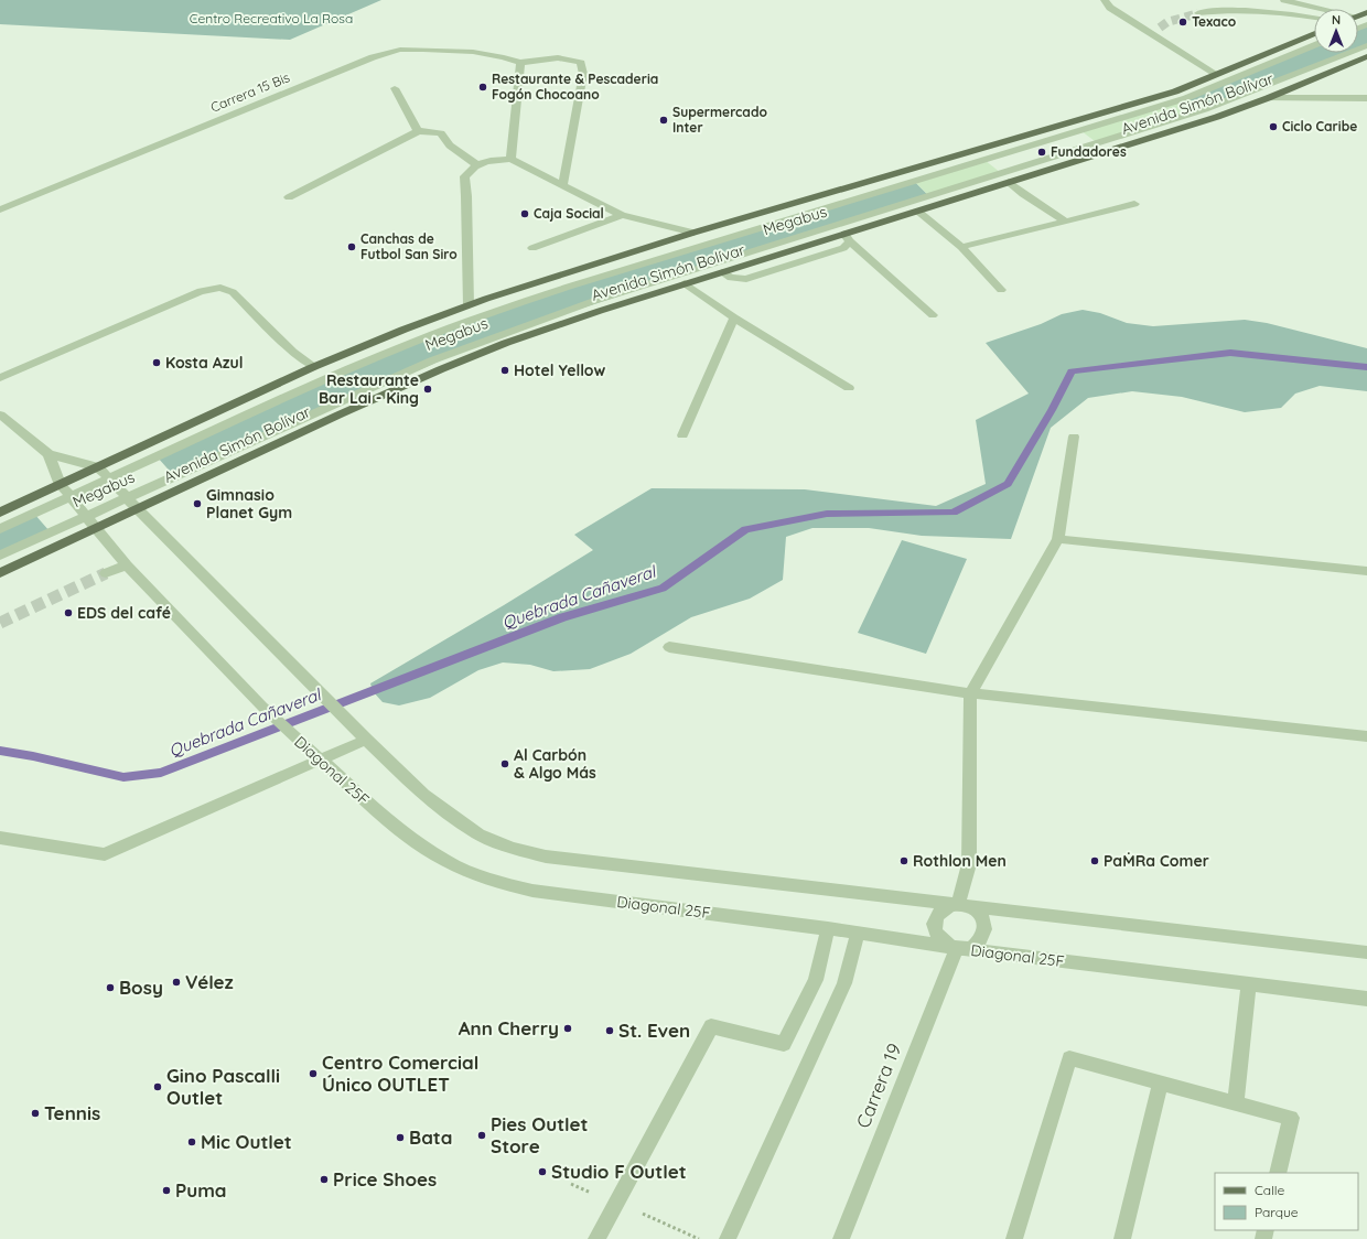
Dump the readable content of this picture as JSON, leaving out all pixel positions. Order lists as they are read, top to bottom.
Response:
{
  "streets": {
    "main road": ["Avenida Simón Bolívar"],
    "street": [
      "Carrera 15 Bis",
      "Megabus",
      "Diagonal 25F",
      "Carrera 19"
    ]
  },
  "crossings": [
    ["Avenida Simón Bolívar", "Diagonal 25F"],
    ["Megabus", "Diagonal 25F"],
    ["Diagonal 25F", "Carrera 19"]
  ],
  "water": ["Quebrada Cañaveral"],
  "parks": ["Centro Recreativo La Rosa"],
  "places": [
    "Texaco",
    "Restaurante & Pescaderia Fogón Chocoano",
    "Supermercado Inter",
    "Ciclo Caribe",
    "Fundadores",
    "Caja Social",
    "Canchas de Futbol San Siro",
    "Kosta Azul",
    "Hotel Yellow",
    "Restaurante Bar Lai - King",
    "Gimnasio Planet Gym",
    "EDS del café",
    "Al Carbón & Algo Más",
    "Rothlon Men",
    "PaṀRa Comer",
    "Vélez",
    "Bosy",
    "Ann Cherry",
    "St. Even",
    "Centro Comercial Único OUTLET",
    "Gino Pascalli Outlet",
    "Tennis",
    "Pies Outlet Store",
    "Bata",
    "Mic Outlet",
    "Studio F Outlet",
    "Price Shoes",
    "Puma"
  ],
  "legend": ["Calle", "Parque"],
  "north": "top"
}
